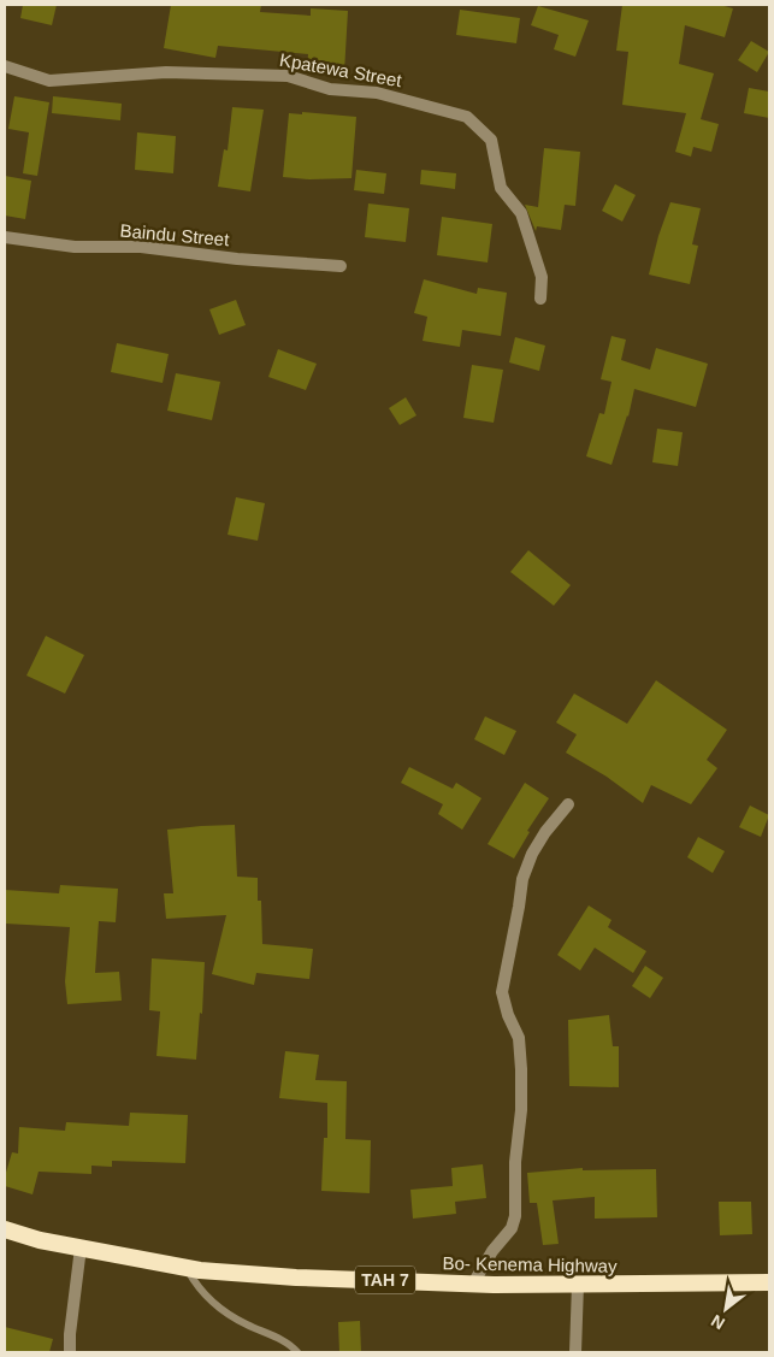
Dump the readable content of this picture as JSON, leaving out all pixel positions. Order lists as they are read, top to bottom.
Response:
{
  "streets": {
    "highway": ["Bo- Kenema Highway", "TAH 7"],
    "street": ["Kpatewa Street", "Baindu Street"]
  },
  "north": "bottom left"
}
